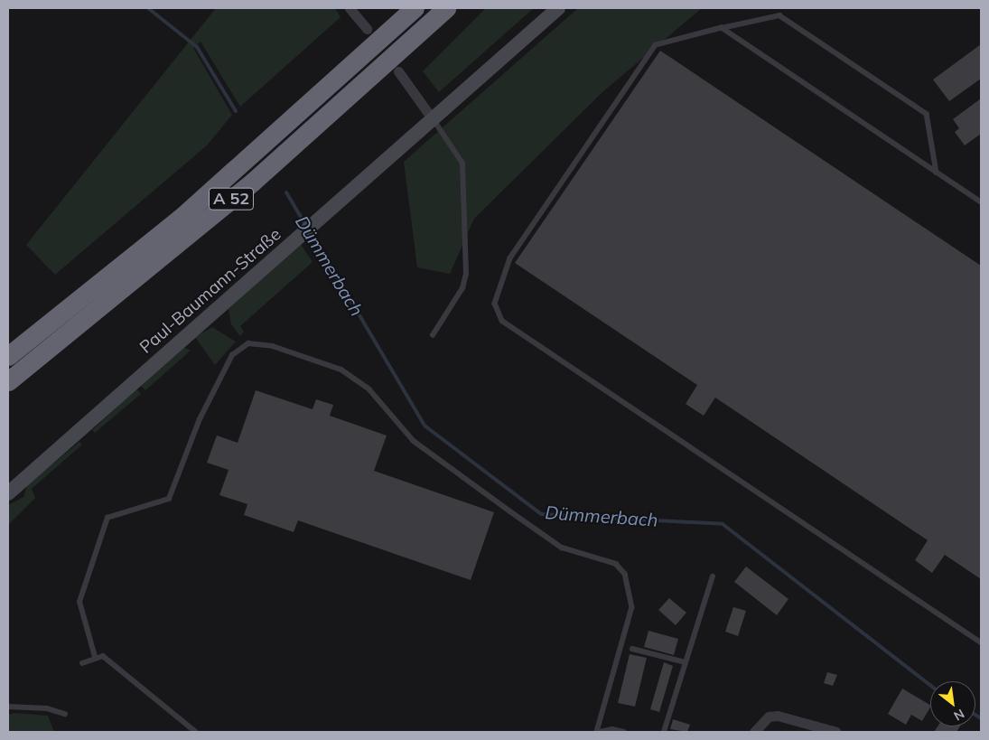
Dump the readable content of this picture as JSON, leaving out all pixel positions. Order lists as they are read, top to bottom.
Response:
{
  "streets": {
    "highway": ["A 52"],
    "main road": ["Paul-Baumann-Straße"]
  },
  "water": ["Dümmerbach"],
  "north": "bottom right"
}
